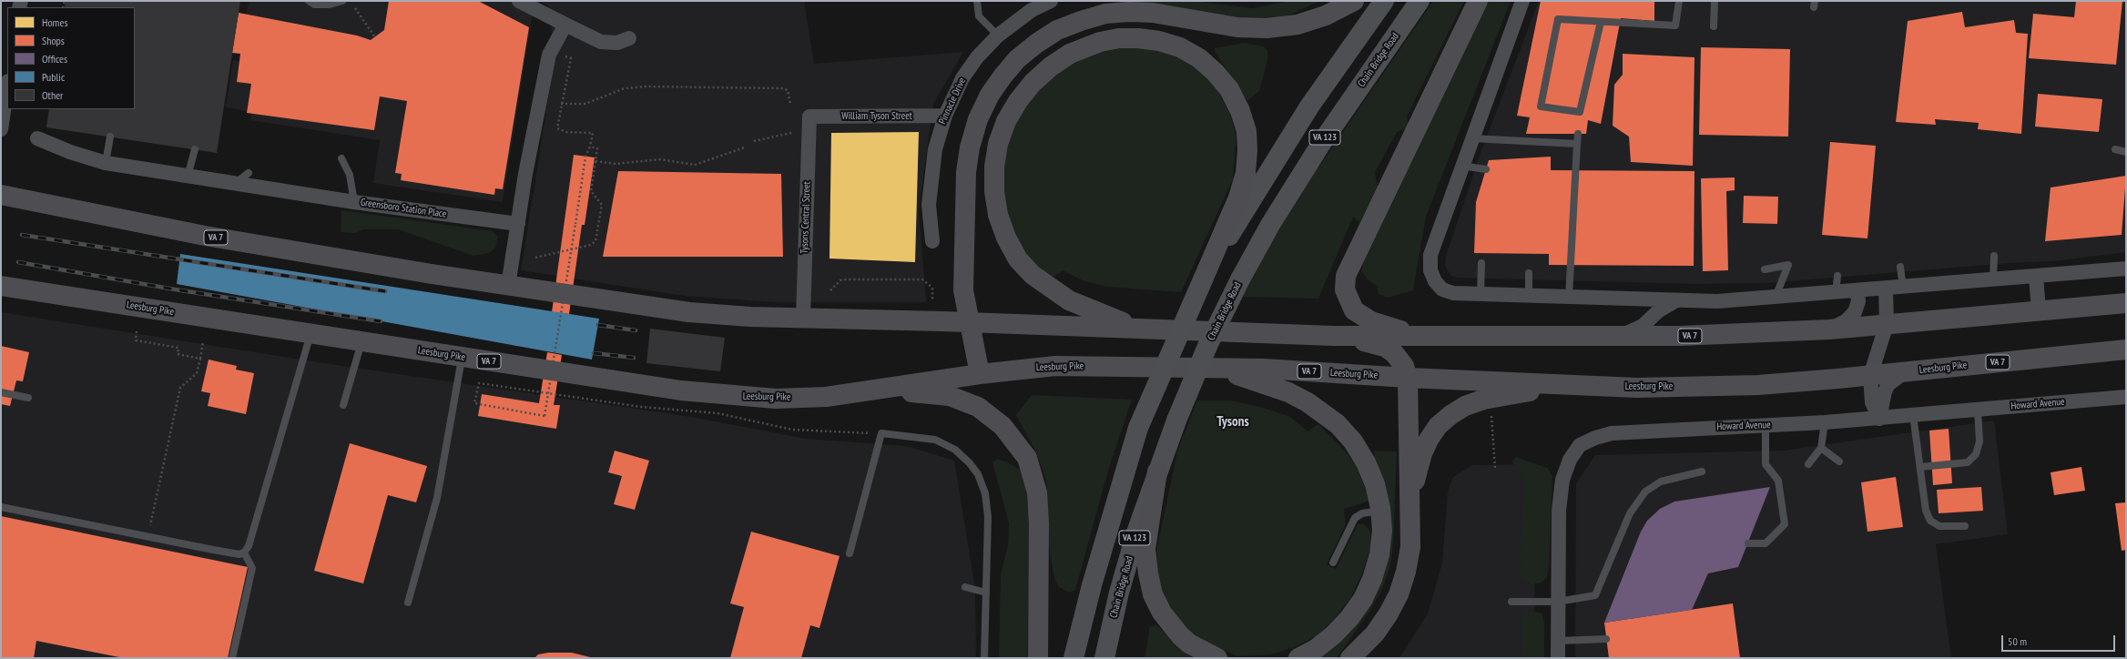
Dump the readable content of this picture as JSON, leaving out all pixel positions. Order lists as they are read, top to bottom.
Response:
{
  "streets": {
    "highway": ["VA 7", "Leesburg Pike"],
    "main road": ["Chain Bridge Road", "VA 123"],
    "street": [
      "Pinnacle Drive",
      "William Tyson Street",
      "Greensboro Station Place",
      "Tysons Central Street",
      "Howard Avenue"
    ]
  },
  "crossings": [
    ["Pinnacle Drive", "William Tyson Street"],
    ["William Tyson Street", "Tysons Central Street"],
    ["Tysons Central Street", "VA 7"]
  ],
  "districts": ["Tysons"],
  "legend": [
    "Homes",
    "Shops",
    "Offices",
    "Public",
    "Other"
  ],
  "scale_bar": "50 m"
}
